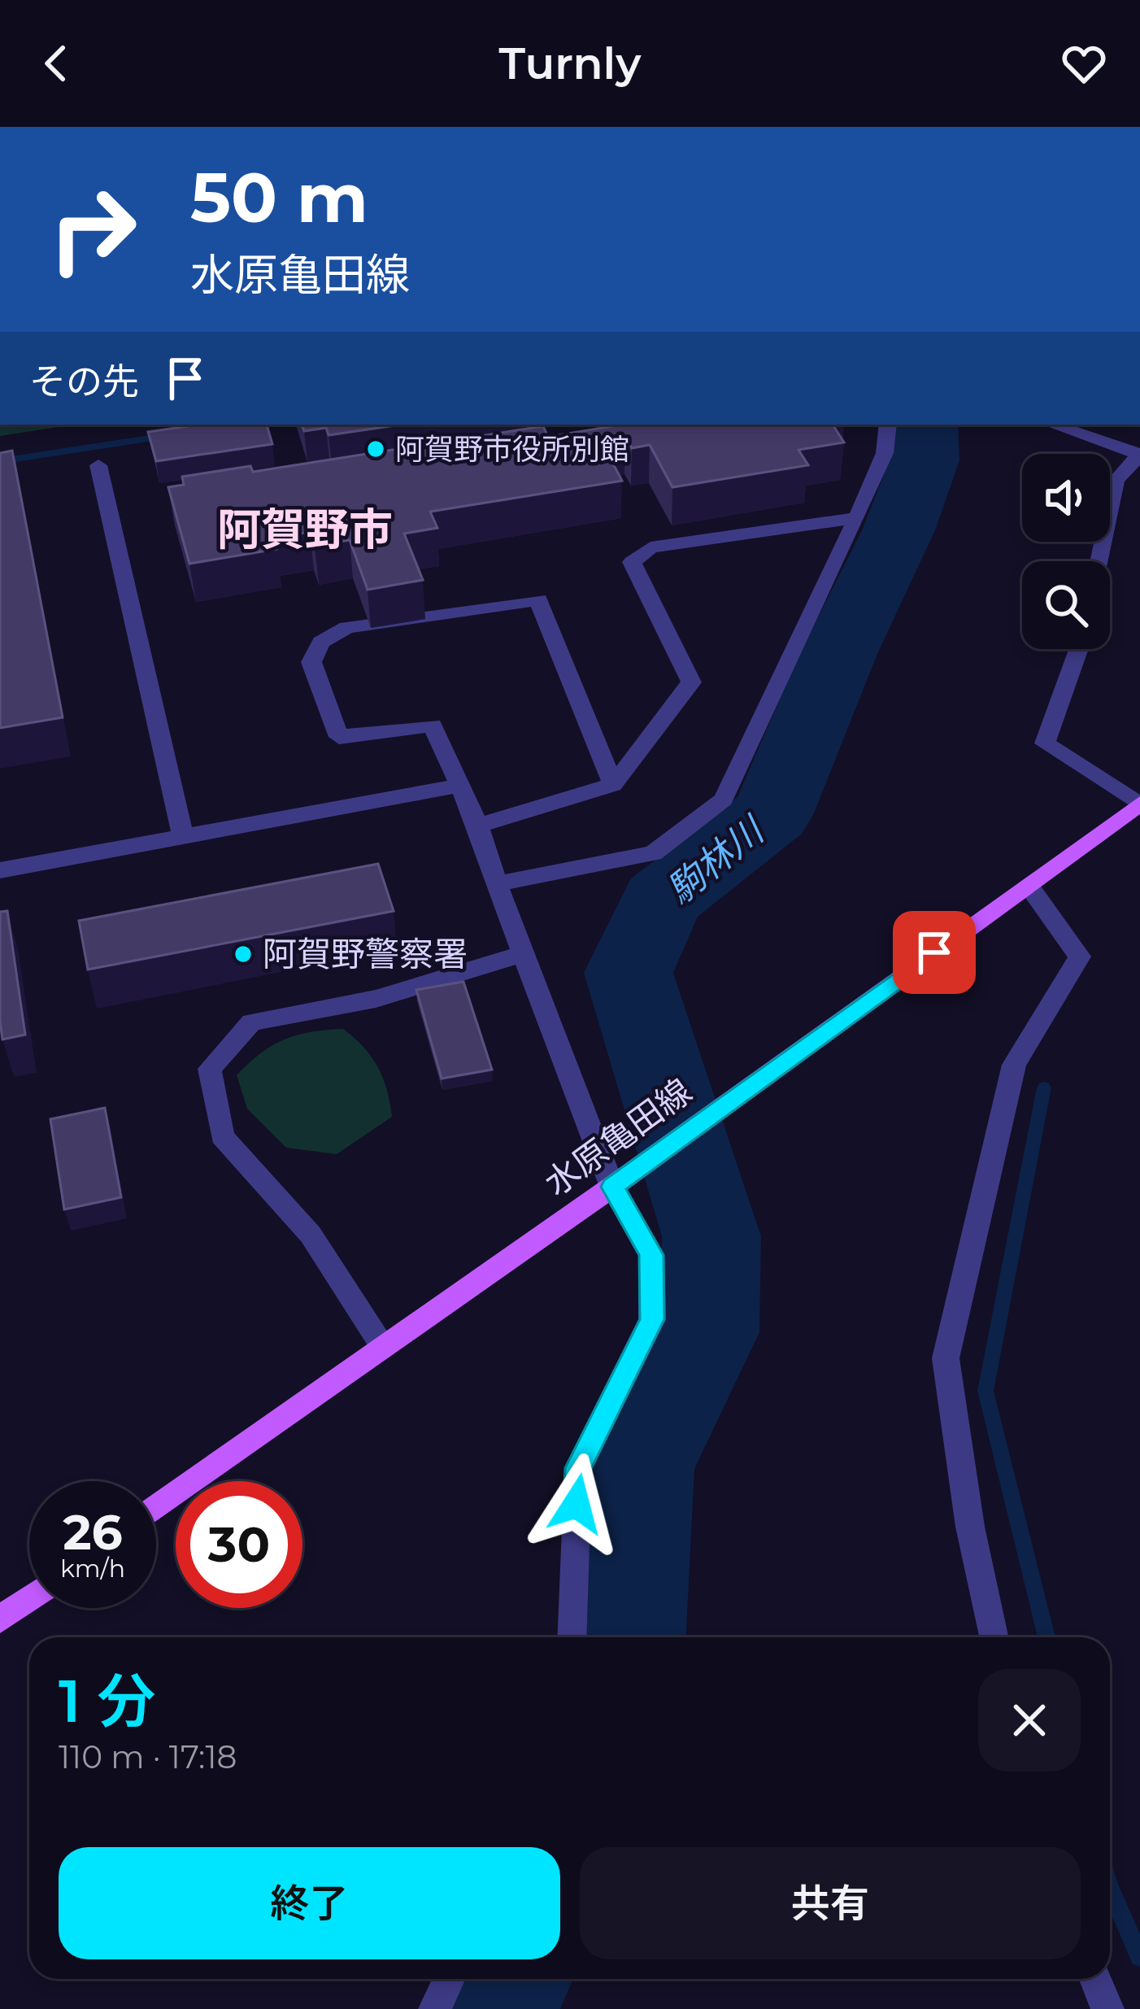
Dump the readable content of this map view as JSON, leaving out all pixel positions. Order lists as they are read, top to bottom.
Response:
{
  "streets": {
    "main road": ["水原亀田線"]
  },
  "districts": ["阿賀野市"],
  "water": ["駒林川"],
  "places": ["阿賀野市役所別館", "阿賀野警察署"],
  "page": {
    "header": "Turnly",
    "turn": ["50 m", "水原亀田線"],
    "then": "その先",
    "speed": "26 km/h",
    "limit": "30",
    "heading": ["1 分", "110 m · 17:18"],
    "buttons": ["終了", "共有"]
  }
}
